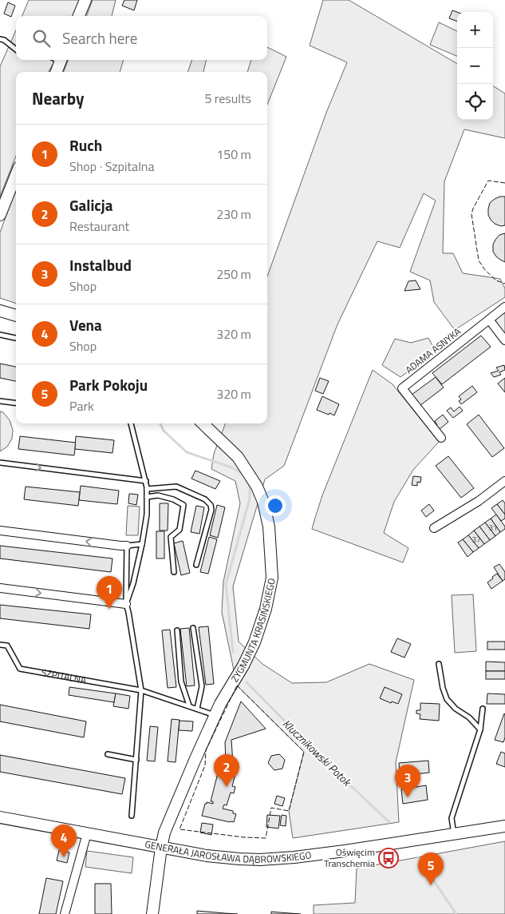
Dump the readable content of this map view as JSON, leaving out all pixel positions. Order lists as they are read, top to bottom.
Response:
{
  "streets": {
    "street": ["ADAMA ASNYKA", "ZYGMUNTA KRASIŃSKIEGO", "GENERAŁA JAROSŁAWA DĄBROWSKIEGO"],
    "lane": ["SZPITALNA"]
  },
  "crossings": [
    ["ZYGMUNTA KRASIŃSKIEGO", "GENERAŁA JAROSŁAWA DĄBROWSKIEGO"]
  ],
  "water": ["Klucznikowski Potok"],
  "places": {
    "bus stop": ["Oświęcim Transchemia"]
  },
  "house_numbers": ["31", "37"],
  "page": {
    "map_buttons": ["+", "−"],
    "search": "Search here",
    "heading": ["Nearby", "5 results"],
    "list": [
      {
        "mark": "1",
        "name": "Ruch",
        "note": "Shop · Szpitalna",
        "value": "150 m"
      },
      {
        "mark": "2",
        "name": "Galicja",
        "note": "Restaurant",
        "value": "230 m"
      },
      {
        "mark": "3",
        "name": "Instalbud",
        "note": "Shop",
        "value": "250 m"
      },
      {
        "mark": "4",
        "name": "Vena",
        "note": "Shop",
        "value": "320 m"
      },
      {
        "mark": "5",
        "name": "Park Pokoju",
        "note": "Park",
        "value": "320 m"
      }
    ],
    "pins": [
      "1",
      "2",
      "3",
      "4",
      "5"
    ]
  }
}
